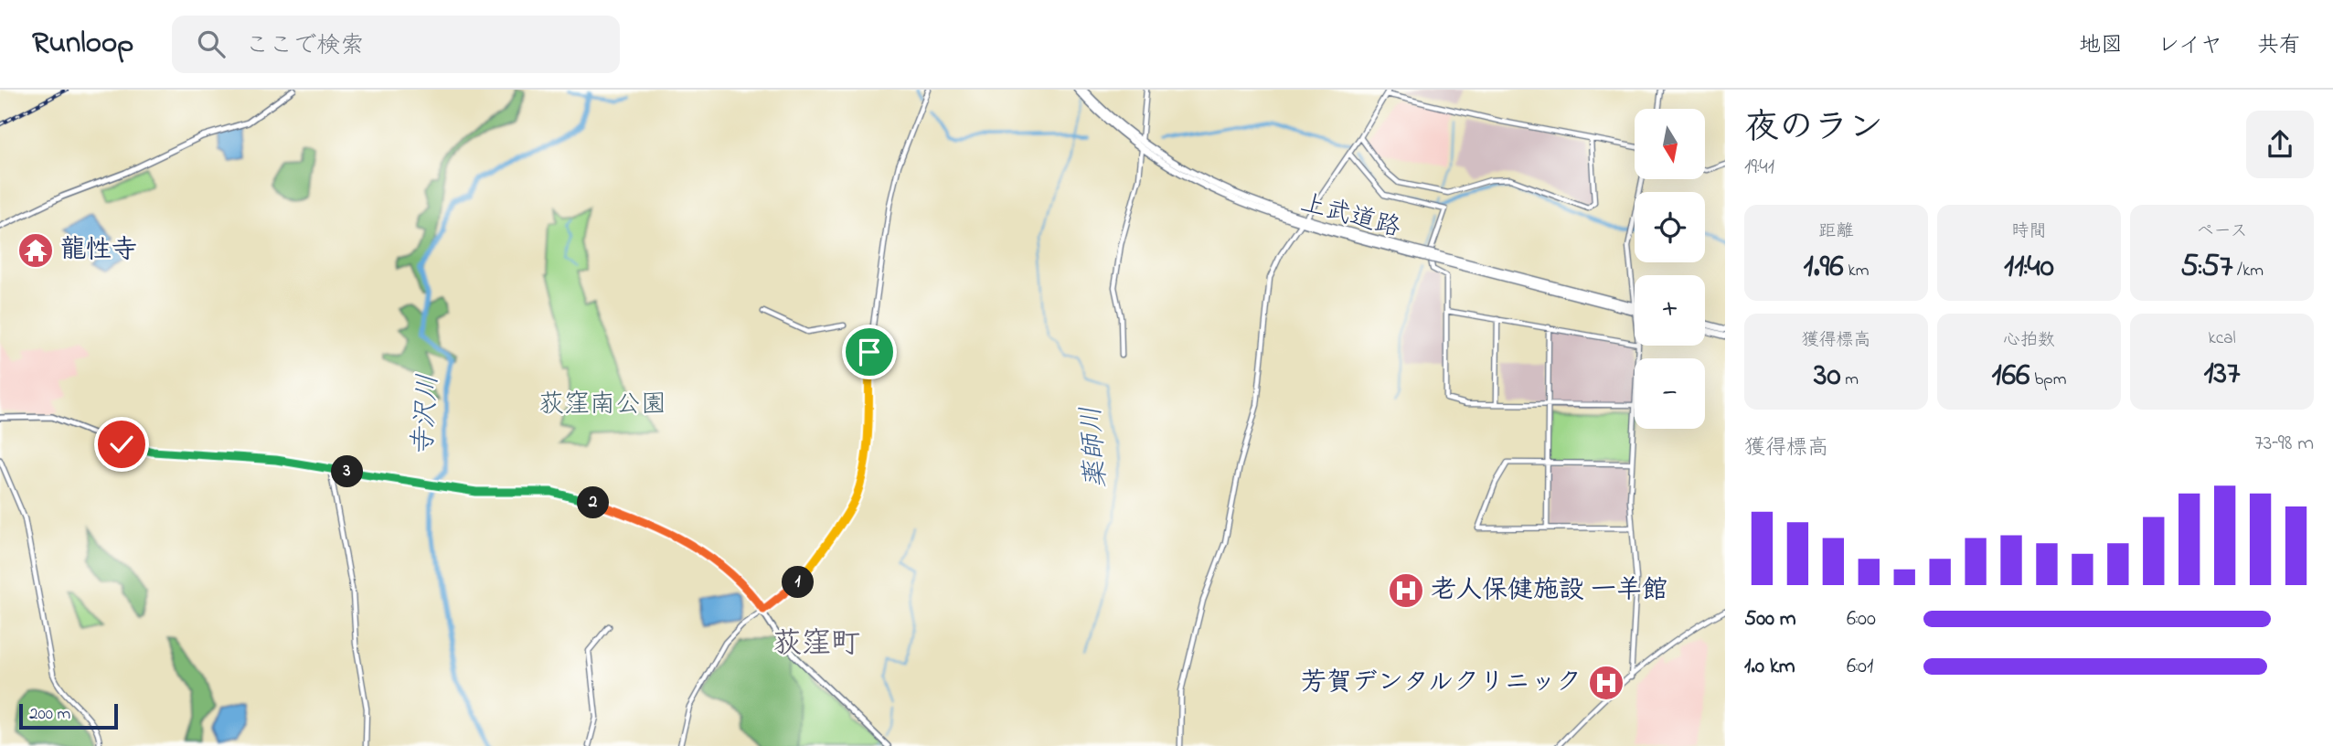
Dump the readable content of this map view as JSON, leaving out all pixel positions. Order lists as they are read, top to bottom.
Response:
{
  "streets": {
    "highway": ["上武道路"]
  },
  "districts": ["荻窪町"],
  "water": ["寺沢川", "薬師川"],
  "parks": ["荻窪南公園"],
  "places": {
    "temple": ["龍性寺"],
    "hospital": ["老人保健施設 一羊館", "芳賀デンタルクリニック"]
  },
  "scale_bar": "200 m",
  "north": "bottom",
  "page": {
    "header": "Runloop",
    "search": "ここで検索",
    "nav": ["地図", "レイヤ", "共有"],
    "heading": ["夜のラン", "19:41"],
    "map_buttons": ["+", "−"],
    "stats": [
      ["距離", "1.96 km"],
      ["時間", "11:40"],
      ["ペース", "5:57 /km"],
      ["獲得標高", "30 m"],
      ["心拍数", "166 bpm"],
      ["kcal", "137"]
    ],
    "chart": ["獲得標高", "73–98 m"],
    "pins": ["3", "2", "1"],
    "list": [
      {
        "name": "500 m",
        "note": "6:00"
      },
      {
        "name": "1.0 km",
        "note": "6:01"
      }
    ],
    "scale": "200 m"
  }
}
